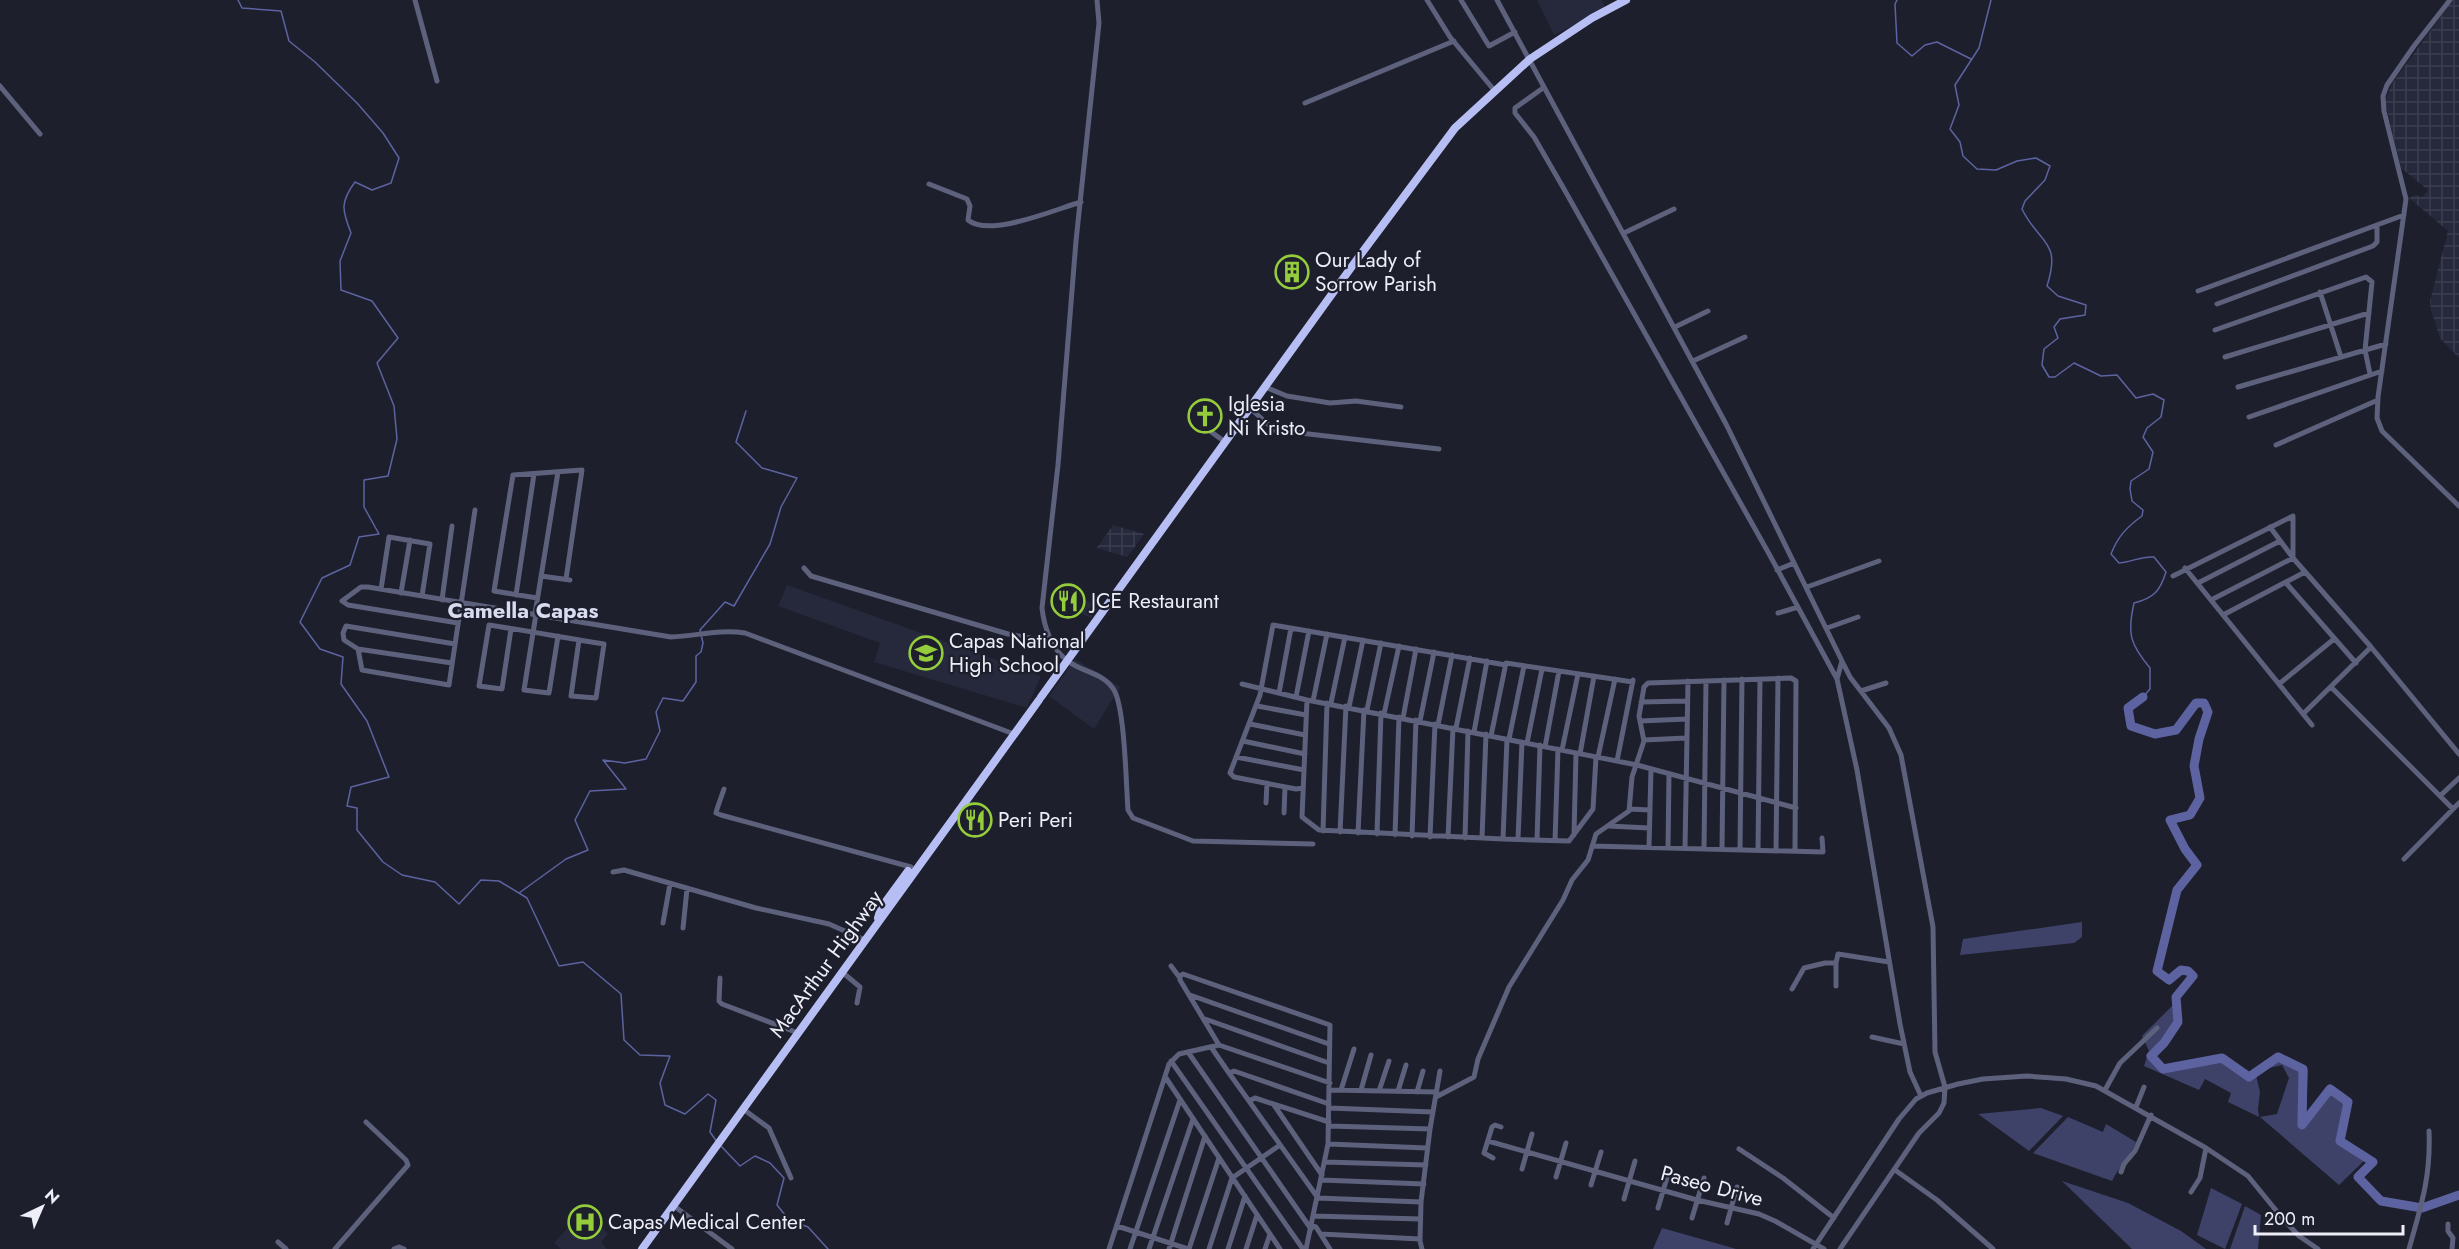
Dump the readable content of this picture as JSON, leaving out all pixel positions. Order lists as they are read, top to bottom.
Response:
{
  "streets": {
    "highway": ["MacArthur Highway"],
    "street": ["Paseo Drive"]
  },
  "districts": ["Camella Capas"],
  "places": {
    "building": ["Our Lady of Sorrow Parish"],
    "church": ["Iglesia Ni Kristo"],
    "restaurant": ["JCE Restaurant", "Peri Peri"],
    "school or university": ["Capas National High School"],
    "hospital": ["Capas Medical Center"]
  },
  "scale_bar": "200 m",
  "north": "top right"
}
